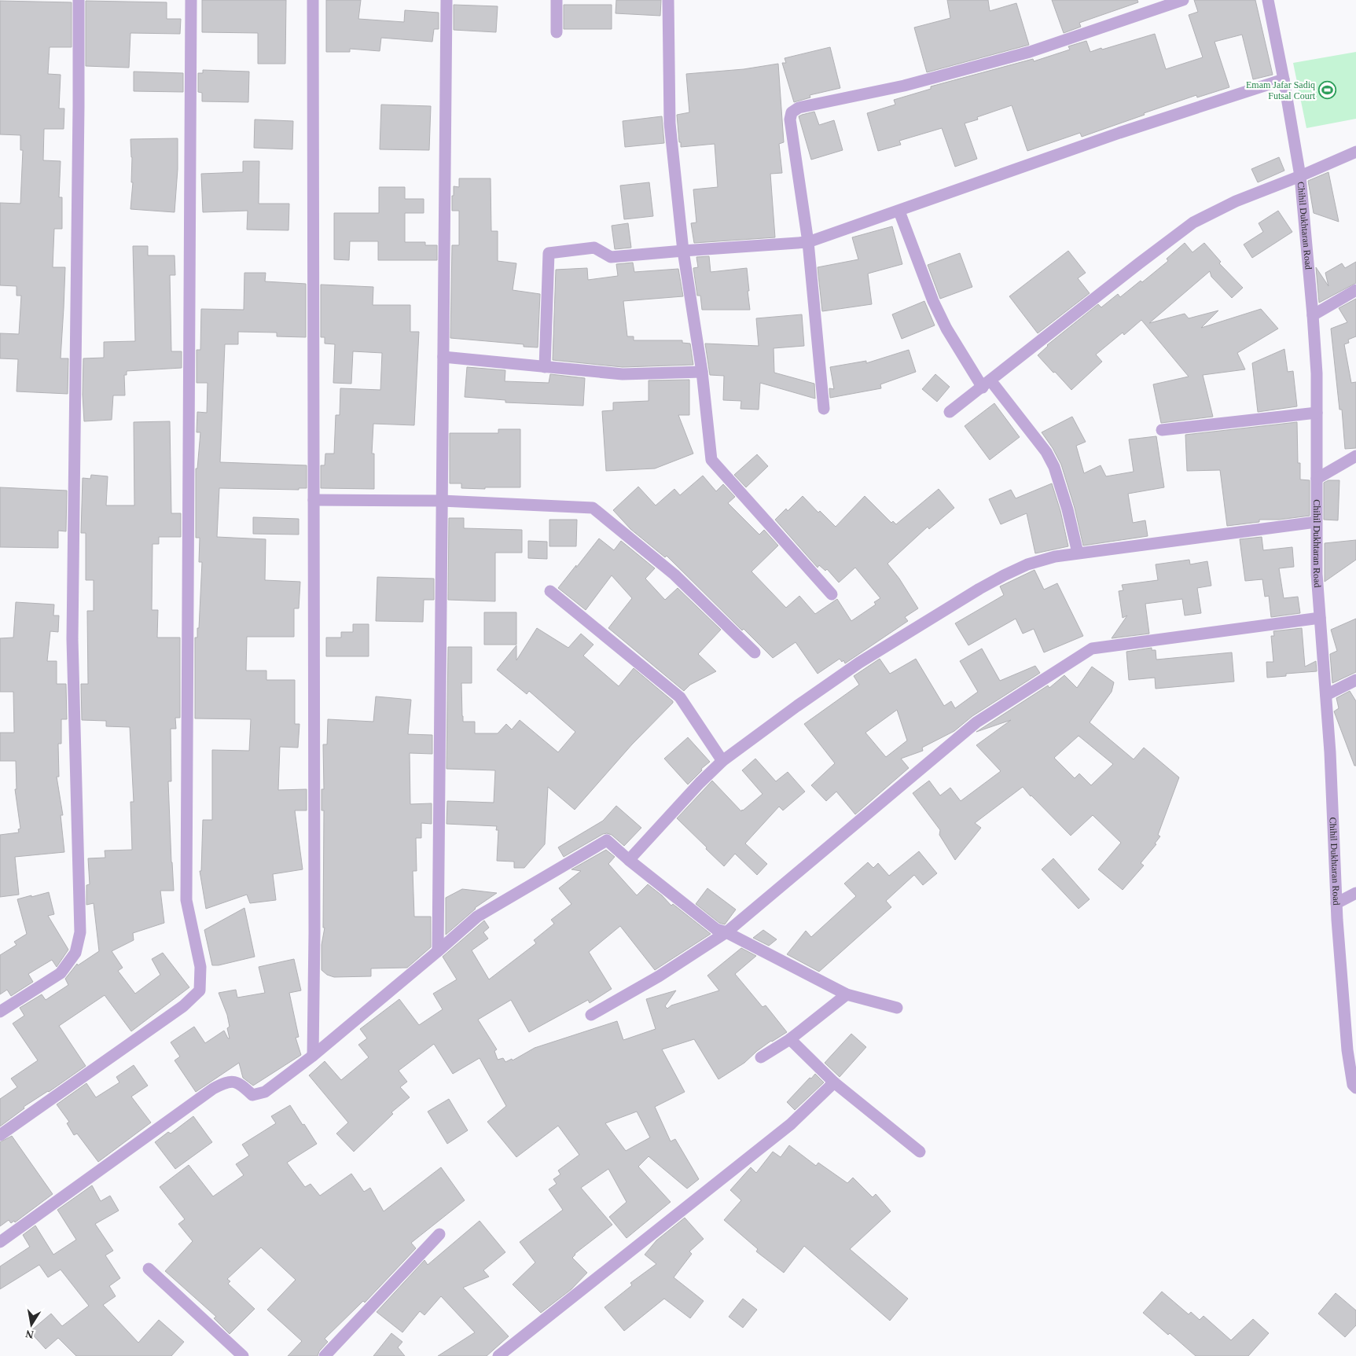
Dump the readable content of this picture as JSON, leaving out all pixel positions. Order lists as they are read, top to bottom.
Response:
{
  "streets": {
    "street": ["Chihil Dukhtaran Road"]
  },
  "places": {
    "sports": ["Emam Jafar Sadiq Futsal Court"]
  },
  "north": "bottom"
}
